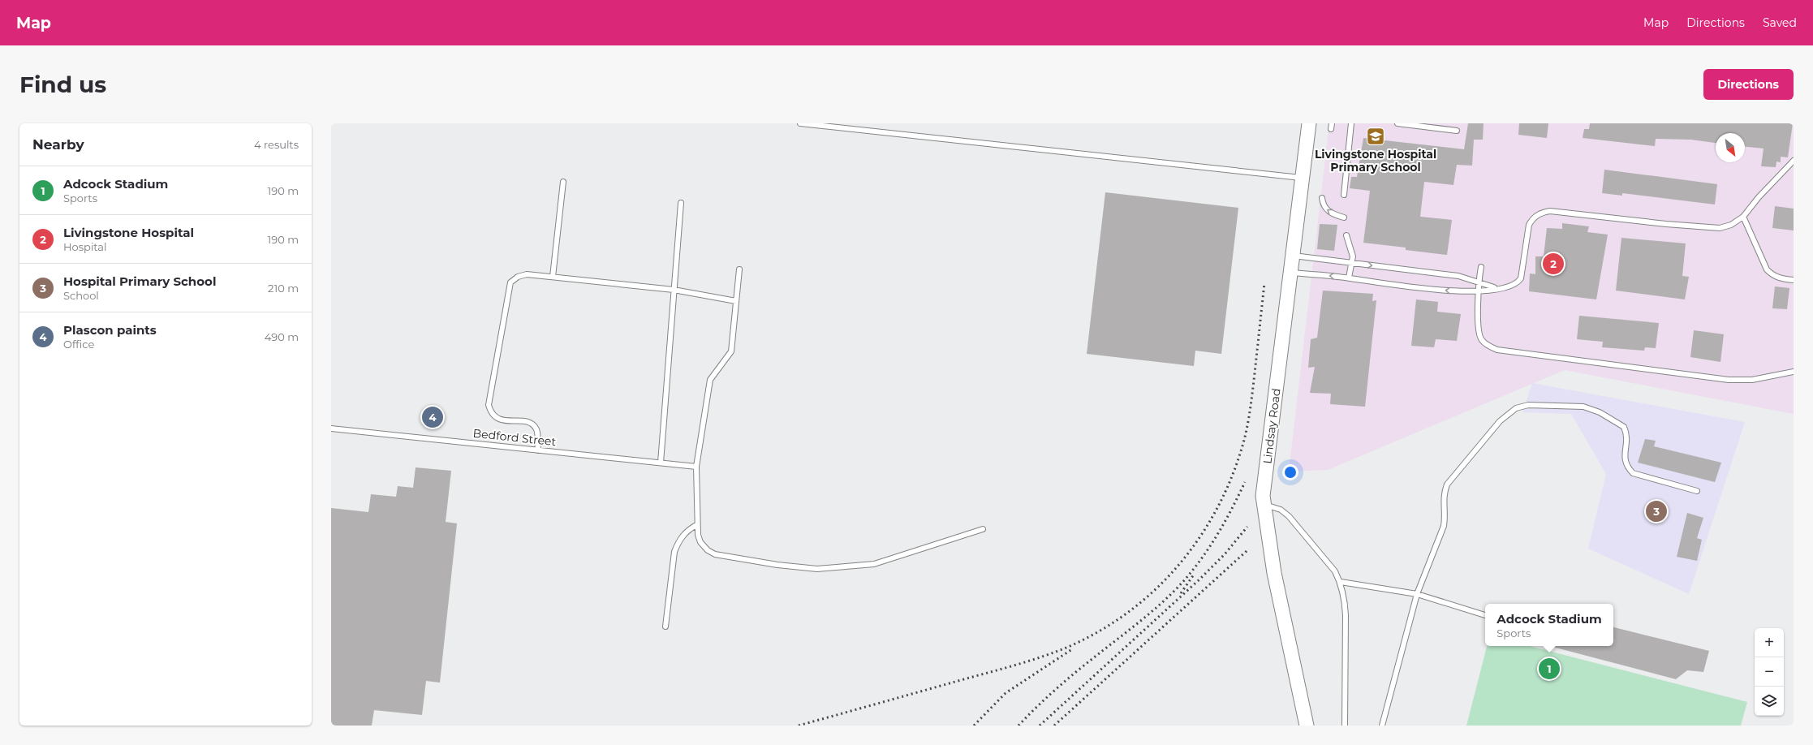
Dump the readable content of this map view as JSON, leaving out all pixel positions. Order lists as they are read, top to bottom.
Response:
{
  "streets": {
    "street": ["Lindsay Road"],
    "lane": ["Bedford Street"]
  },
  "places": {
    "school or university": ["Livingstone Hospital Primary School"]
  },
  "north": "bottom right",
  "page": {
    "header": "Map",
    "nav": ["Map", "Directions", "Saved"],
    "buttons": "Directions",
    "title": "Find us",
    "heading": ["Nearby", "4 results"],
    "list": [
      {
        "mark": "1",
        "name": "Adcock Stadium",
        "note": "Sports",
        "value": "190 m"
      },
      {
        "mark": "2",
        "name": "Livingstone Hospital",
        "note": "Hospital",
        "value": "190 m"
      },
      {
        "mark": "3",
        "name": "Hospital Primary School",
        "note": "School",
        "value": "210 m"
      },
      {
        "mark": "4",
        "name": "Plascon paints",
        "note": "Office",
        "value": "490 m"
      }
    ],
    "pins": [
      "2",
      "4",
      "3",
      "1"
    ],
    "popup": ["Adcock Stadium", "Sports"],
    "map_buttons": ["+", "−"]
  }
}
